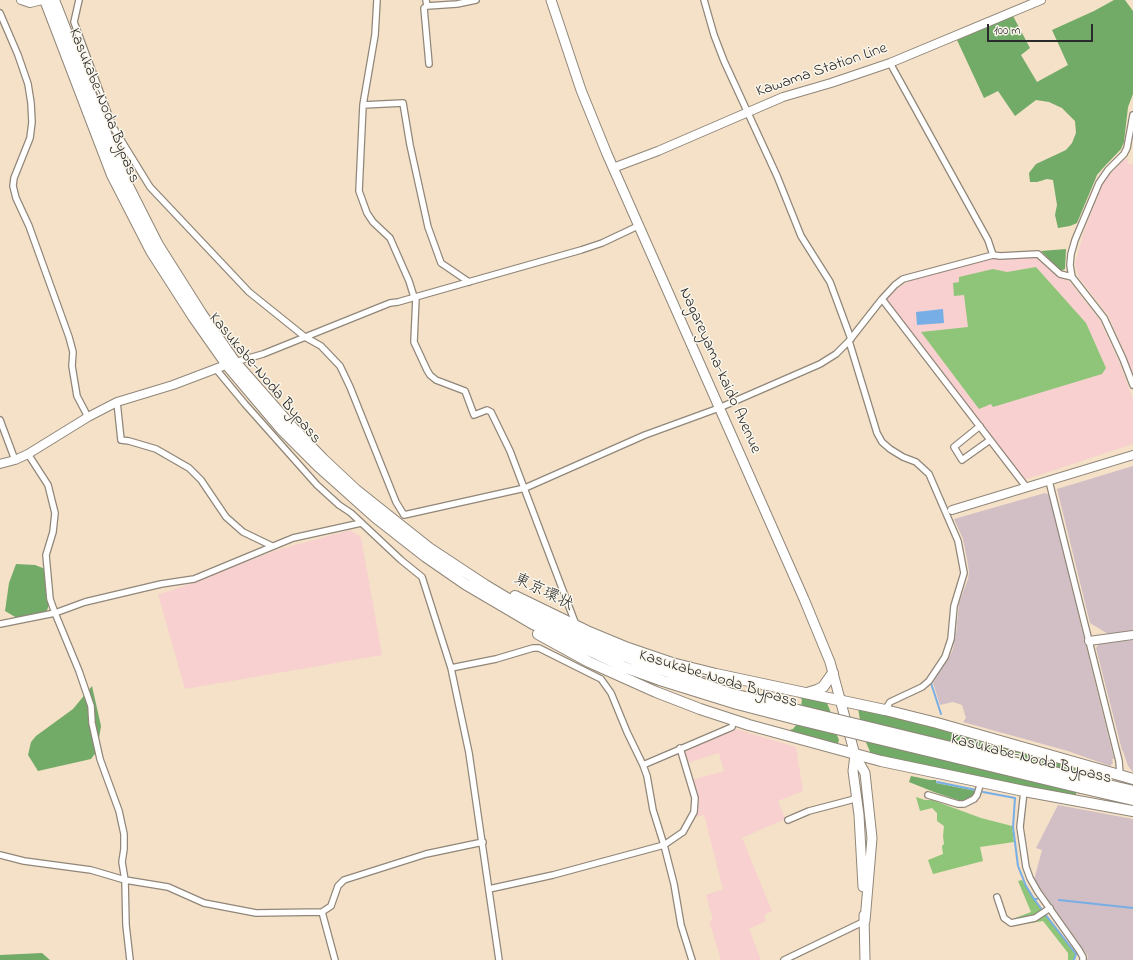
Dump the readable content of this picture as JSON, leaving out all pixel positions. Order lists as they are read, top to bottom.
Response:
{
  "streets": {
    "highway": ["Kasukabe-Noda Bypass", "東京環状"],
    "main road": ["Nagareyama-kaido Avenue"],
    "street": ["Kawama Station Line"]
  },
  "crossings": [
    ["Kawama Station Line", "Nagareyama-kaido Avenue"],
    ["Kasukabe-Noda Bypass", "東京環状"],
    ["Nagareyama-kaido Avenue", "東京環状"]
  ],
  "scale_bar": "100 m"
}
